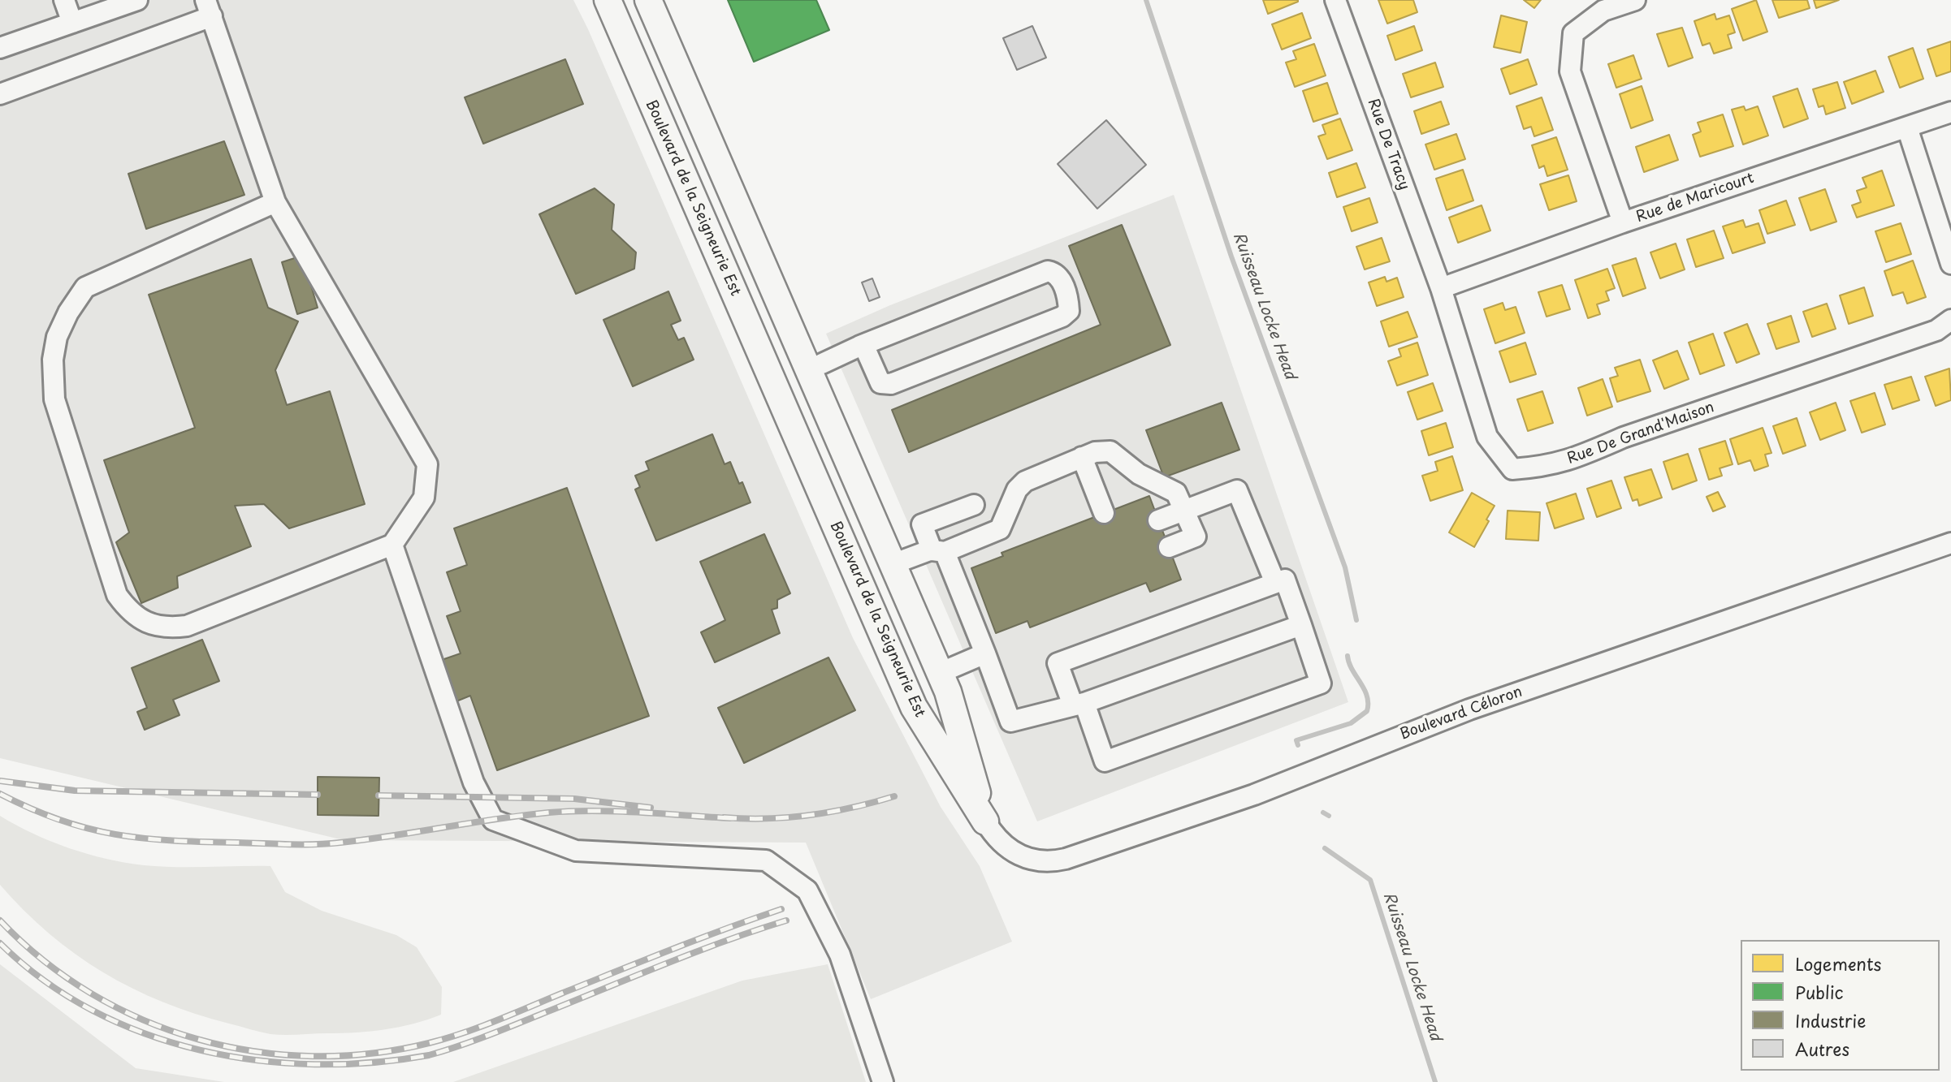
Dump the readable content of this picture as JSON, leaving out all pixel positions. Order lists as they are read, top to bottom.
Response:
{
  "streets": {
    "main road": ["Boulevard de la Seigneurie Est"],
    "street": [
      "Rue De Tracy",
      "Rue de Maricourt",
      "Rue De Grand'Maison",
      "Boulevard Céloron"
    ]
  },
  "crossings": [
    ["Rue De Tracy", "Rue de Maricourt"],
    ["Rue De Tracy", "Rue De Grand'Maison"],
    ["Boulevard de la Seigneurie Est", "Boulevard Céloron"],
    ["Rue de Maricourt", "Rue De Grand'Maison"]
  ],
  "water": ["Ruisseau Locke Head"],
  "legend": [
    "Logements",
    "Public",
    "Industrie",
    "Autres"
  ]
}
